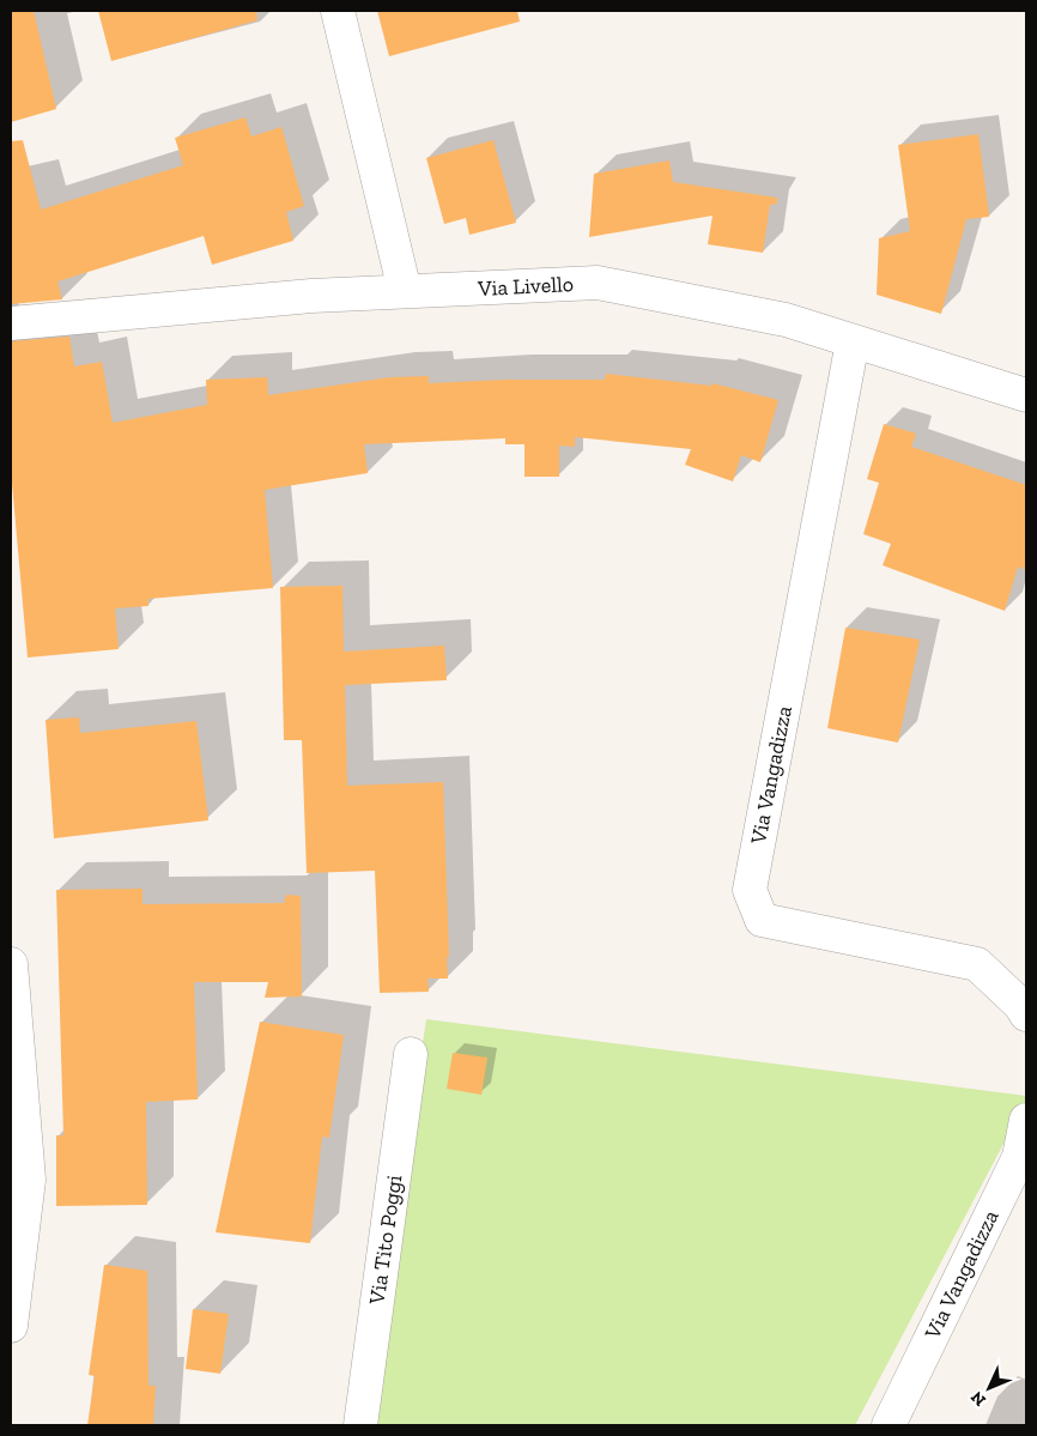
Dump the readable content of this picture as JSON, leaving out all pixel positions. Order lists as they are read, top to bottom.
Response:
{
  "streets": {
    "street": ["Via Livello", "Via Vangadizza", "Via Tito Poggi"]
  },
  "crossings": [
    ["Via Livello", "Via Vangadizza"]
  ],
  "north": "bottom left"
}
